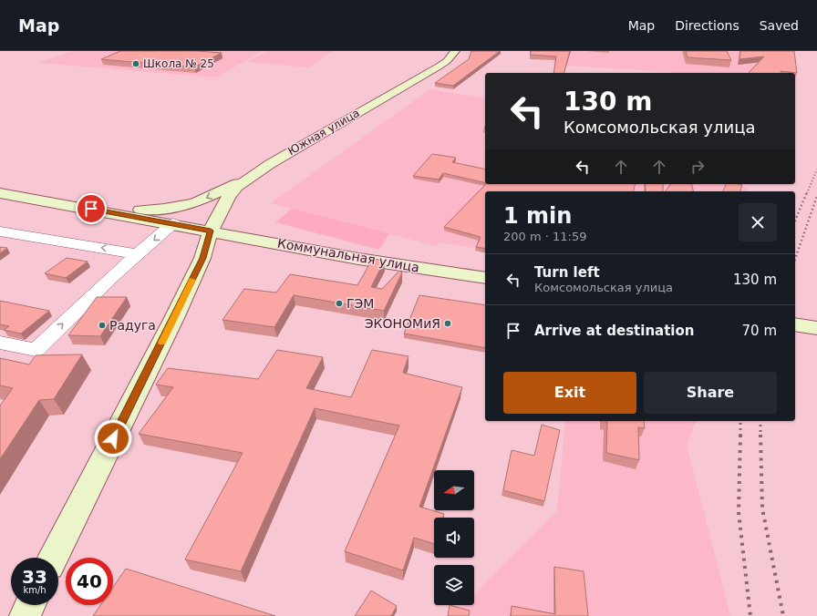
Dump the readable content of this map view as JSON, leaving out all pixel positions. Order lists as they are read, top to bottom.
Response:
{
  "streets": {
    "main road": ["Южная улица", "Коммунальная улица"]
  },
  "crossings": [
    ["Южная улица", "Коммунальная улица"]
  ],
  "places": [
    "Школа № 25",
    "ГЭМ",
    "ЭКОНОМиЯ",
    "Радуга"
  ],
  "north": "left",
  "page": {
    "header": "Map",
    "nav": ["Map", "Directions", "Saved"],
    "turn": ["130 m", "Комсомольская улица"],
    "heading": ["1 min", "200 m · 11:59"],
    "list": [
      {
        "name": "Turn left",
        "note": "Комсомольская улица",
        "value": "130 m"
      },
      {
        "name": "Arrive at destination",
        "value": "70 m"
      }
    ],
    "buttons": ["Exit", "Share"],
    "speed": "33 km/h",
    "limit": "40"
  }
}
